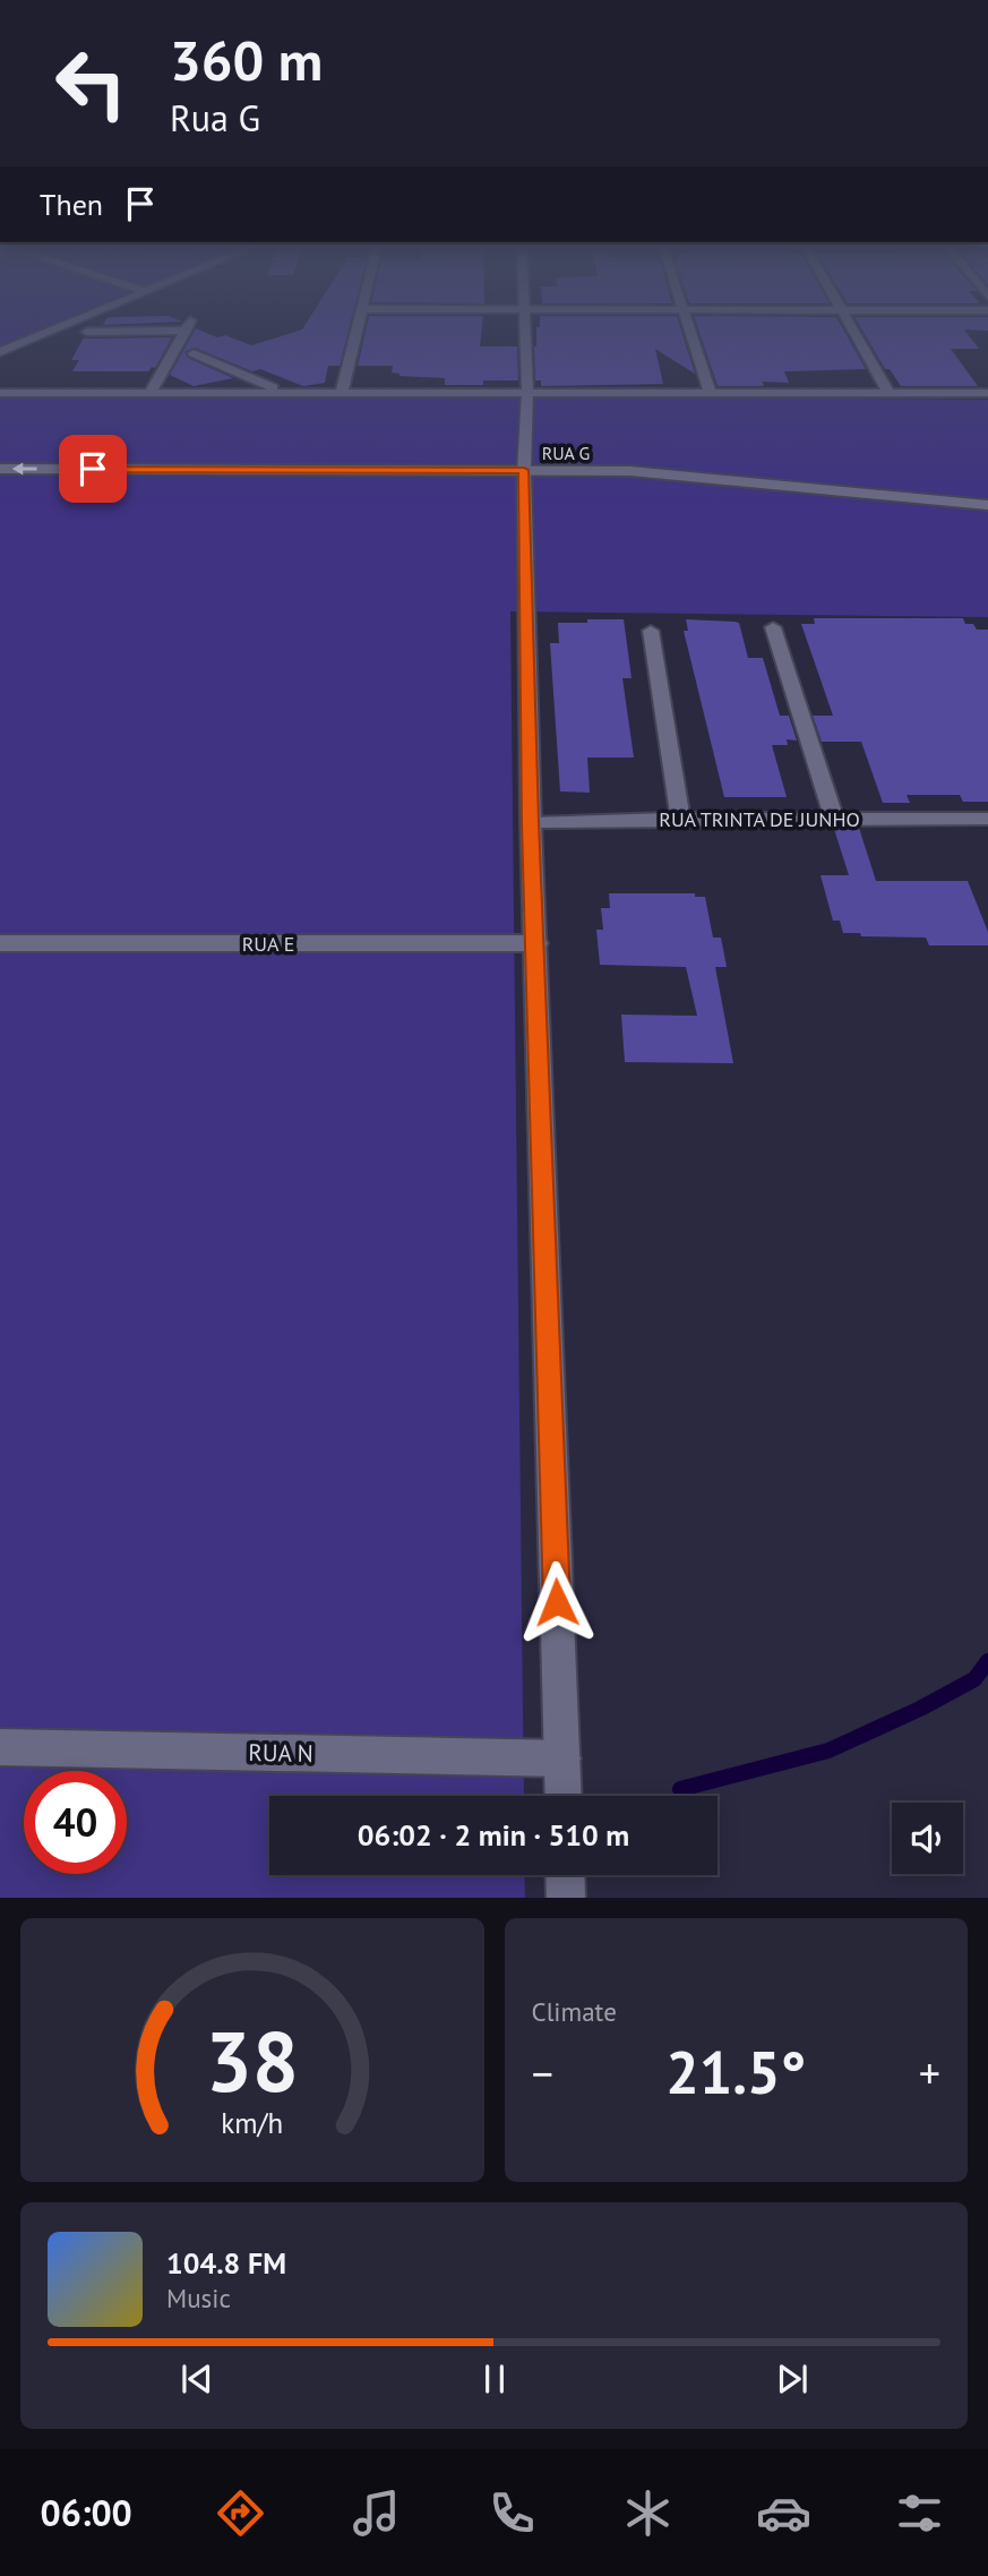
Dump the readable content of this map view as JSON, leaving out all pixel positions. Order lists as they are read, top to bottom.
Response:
{
  "streets": {
    "street": [
      "RUA G",
      "RUA TRINTA DE JUNHO",
      "RUA E",
      "RUA N"
    ]
  },
  "page": {
    "turn": ["360 m", "Rua G"],
    "then": "Then",
    "limit": "40",
    "trip": "06:02 · 2 min · 510 m",
    "tile": "Climate",
    "heat": ["−", "21.5°", "+"],
    "song": ["104.8 FM", "Music"],
    "tabs": "06:00",
    "gauge": ["38", "km/h"]
  }
}
